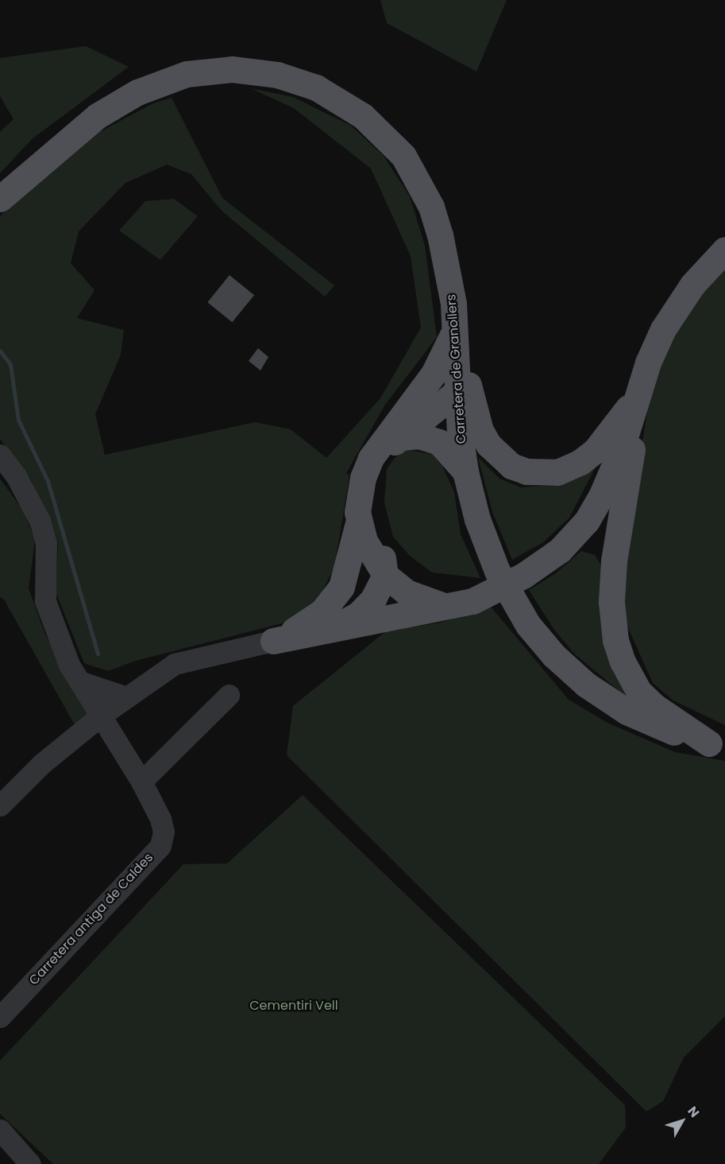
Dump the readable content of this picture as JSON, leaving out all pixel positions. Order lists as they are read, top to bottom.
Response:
{
  "streets": {
    "main road": ["Carretera de Granollers"],
    "street": ["Carretera antiga de Caldes"]
  },
  "parks": ["Cementiri Vell"],
  "north": "top right"
}
